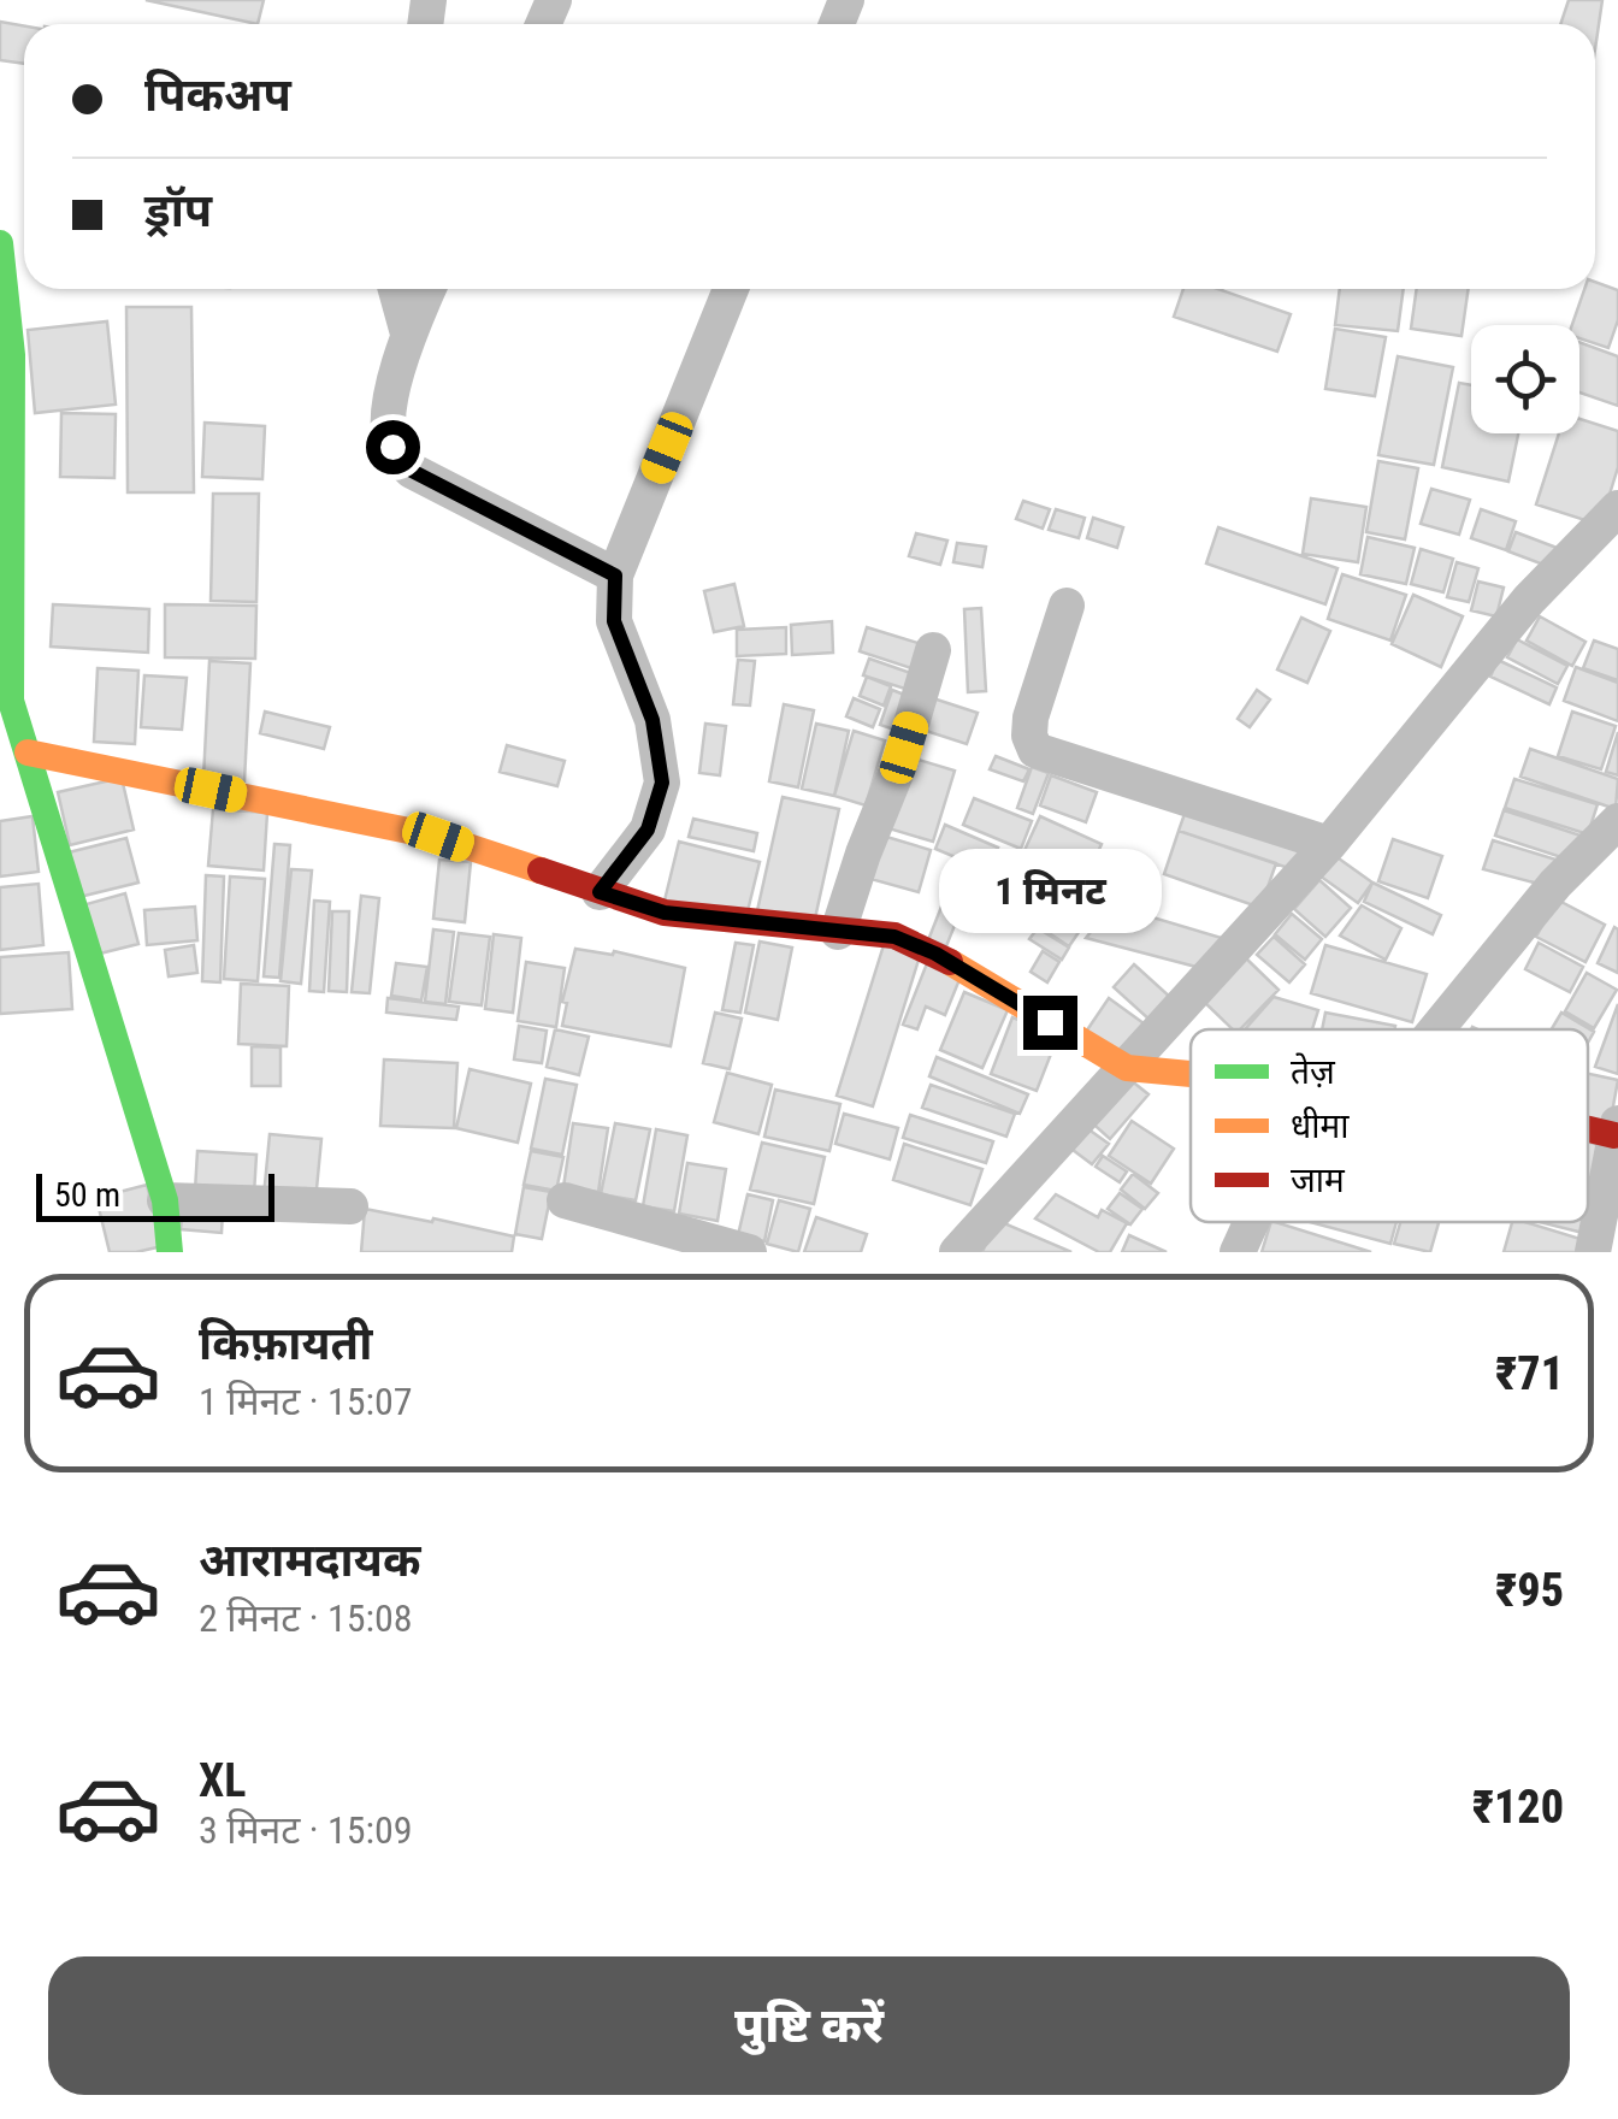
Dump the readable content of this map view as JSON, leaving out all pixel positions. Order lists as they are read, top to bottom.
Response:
{
  "legend": ["तेज़", "धीमा", "जाम"],
  "scale_bar": "50 m",
  "page": {
    "banner": ["पिकअप", "ड्रॉप"],
    "bubble": "1 मिनट",
    "scale": "50 m",
    "list": [
      {
        "name": "किफ़ायती",
        "note": "1 मिनट · 15:07",
        "value": "₹71"
      },
      {
        "name": "आरामदायक",
        "note": "2 मिनट · 15:08",
        "value": "₹95"
      },
      {
        "name": "XL",
        "note": "3 मिनट · 15:09",
        "value": "₹120"
      }
    ],
    "buttons": "पुष्टि करें"
  }
}
